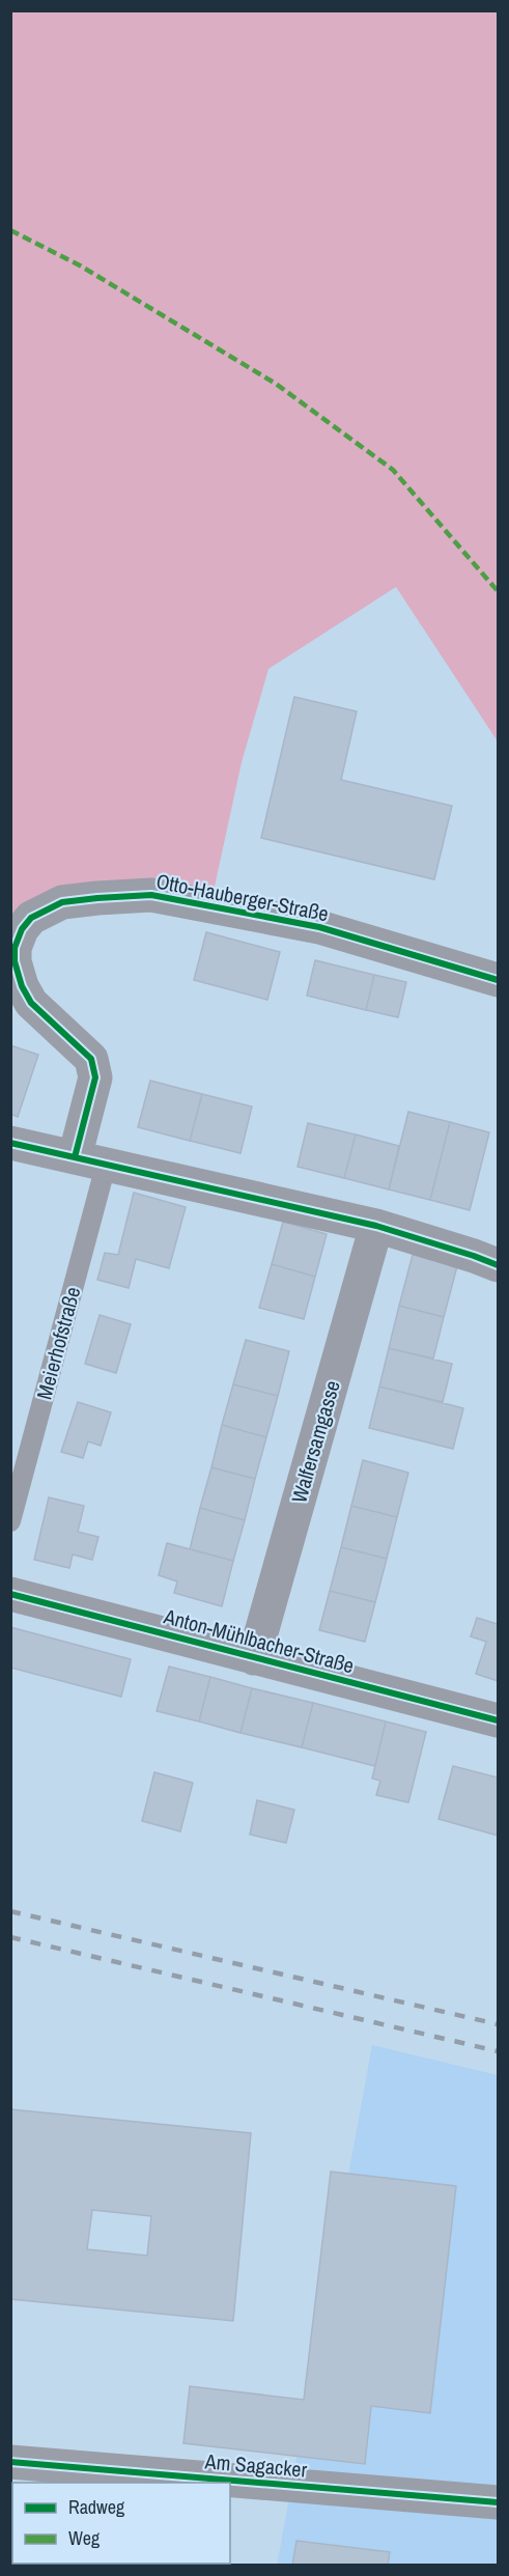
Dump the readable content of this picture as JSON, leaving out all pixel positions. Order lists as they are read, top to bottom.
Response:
{
  "streets": {
    "street": [
      "Otto-Hauberger-Straße",
      "Walfersamgasse",
      "Anton-Mühlbacher-Straße",
      "Am Sagacker"
    ],
    "lane": ["Meierhofstraße"]
  },
  "crossings": [
    ["Otto-Hauberger-Straße", "Meierhofstraße"],
    ["Walfersamgasse", "Anton-Mühlbacher-Straße"]
  ],
  "legend": ["Radweg", "Weg"]
}
